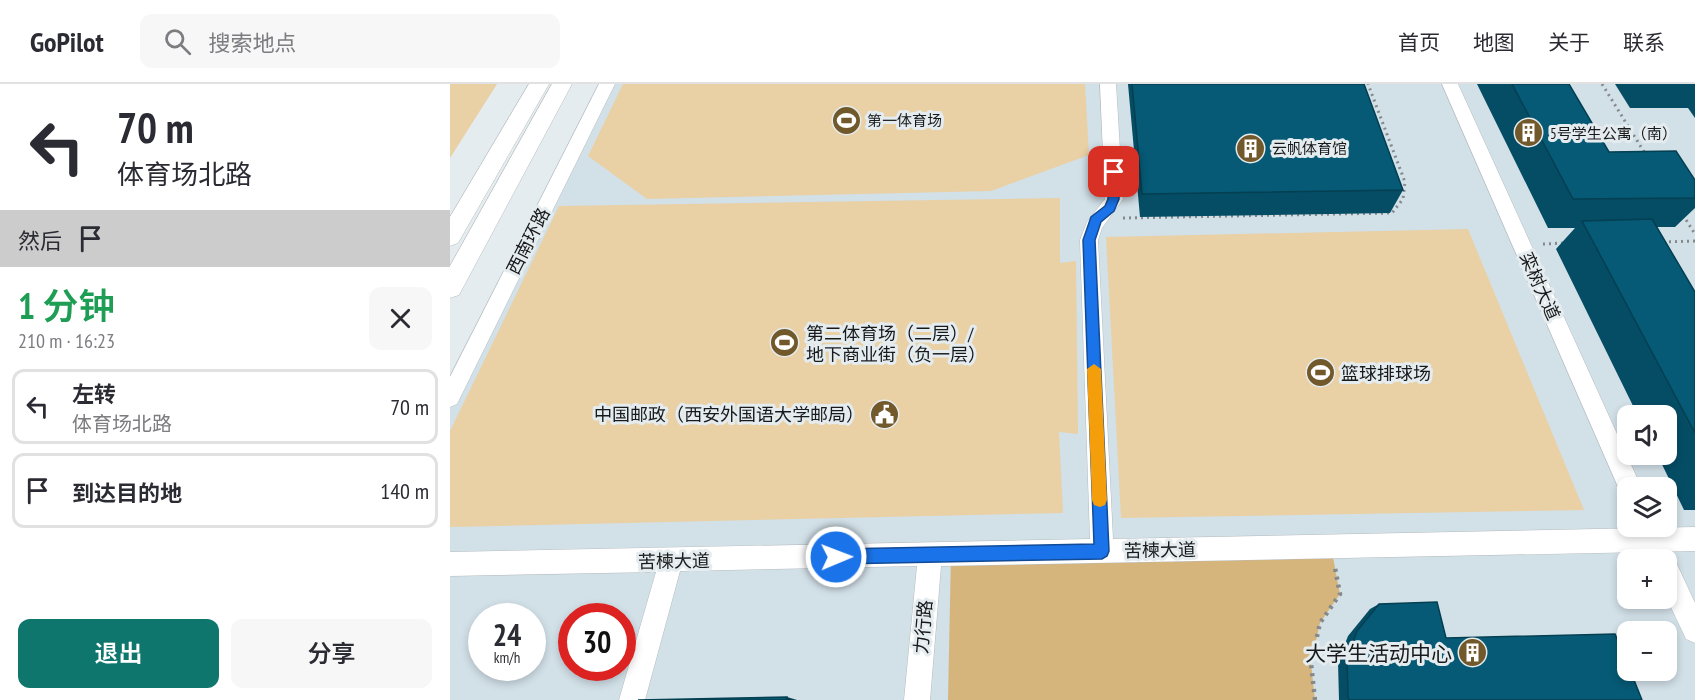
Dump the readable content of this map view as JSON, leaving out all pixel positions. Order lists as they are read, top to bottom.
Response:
{
  "streets": {
    "street": [
      "西南环路",
      "栾树大道",
      "苦楝大道",
      "力行路"
    ]
  },
  "crossings": [
    ["苦楝大道", "力行路"]
  ],
  "places": {
    "sports": ["第一体育场", "第二体育场（二层）/ 地下商业街（负一层）", "篮球排球场"],
    "building": ["5号学生公寓（南）", "云帆体育馆", "大学生活动中心"],
    "public building": ["中国邮政（西安外国语大学邮局）"]
  },
  "page": {
    "header": "GoPilot",
    "search": "搜索地点",
    "nav": [
      "首页",
      "地图",
      "关于",
      "联系"
    ],
    "turn": ["70 m", "体育场北路"],
    "then": "然后",
    "heading": ["1 分钟", "210 m · 16:23"],
    "list": [
      {
        "name": "左转",
        "note": "体育场北路",
        "value": "70 m"
      },
      {
        "name": "到达目的地",
        "value": "140 m"
      }
    ],
    "map_buttons": ["+", "−"],
    "speed": "24 km/h",
    "limit": "30",
    "buttons": ["退出", "分享"]
  }
}
